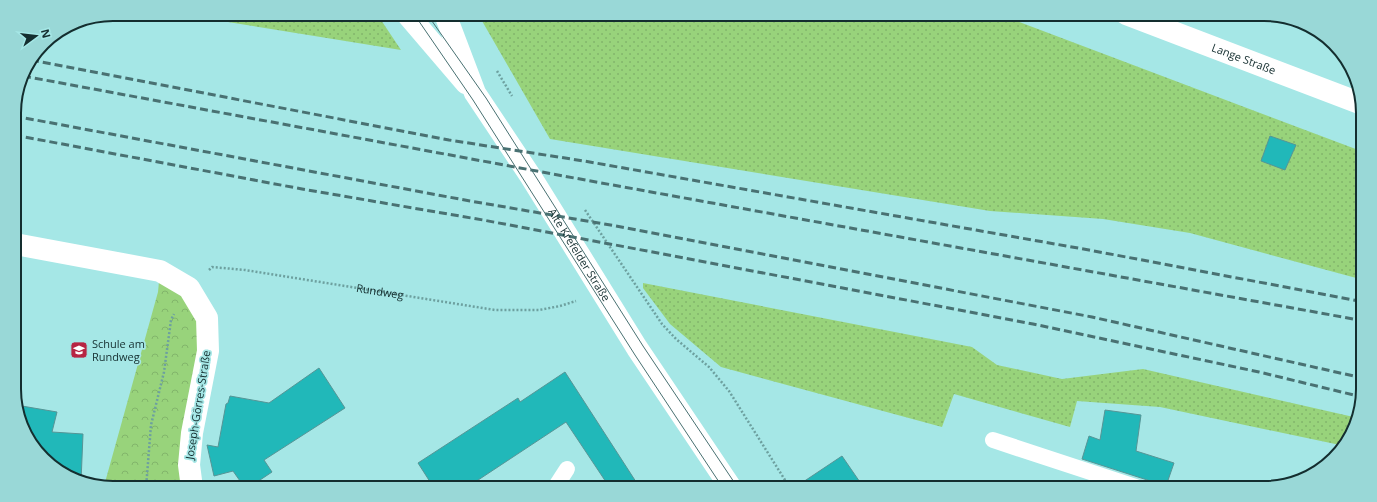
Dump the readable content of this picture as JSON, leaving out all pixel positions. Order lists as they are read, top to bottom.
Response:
{
  "streets": {
    "street": ["Lange Straße", "Alte Krefelder Straße", "Joseph-Görres-Straße"],
    "path": ["Rundweg"]
  },
  "crossings": [
    ["Rundweg", "Joseph-Görres-Straße"]
  ],
  "places": {
    "school or university": ["Schule am Rundweg"]
  },
  "north": "right"
}
